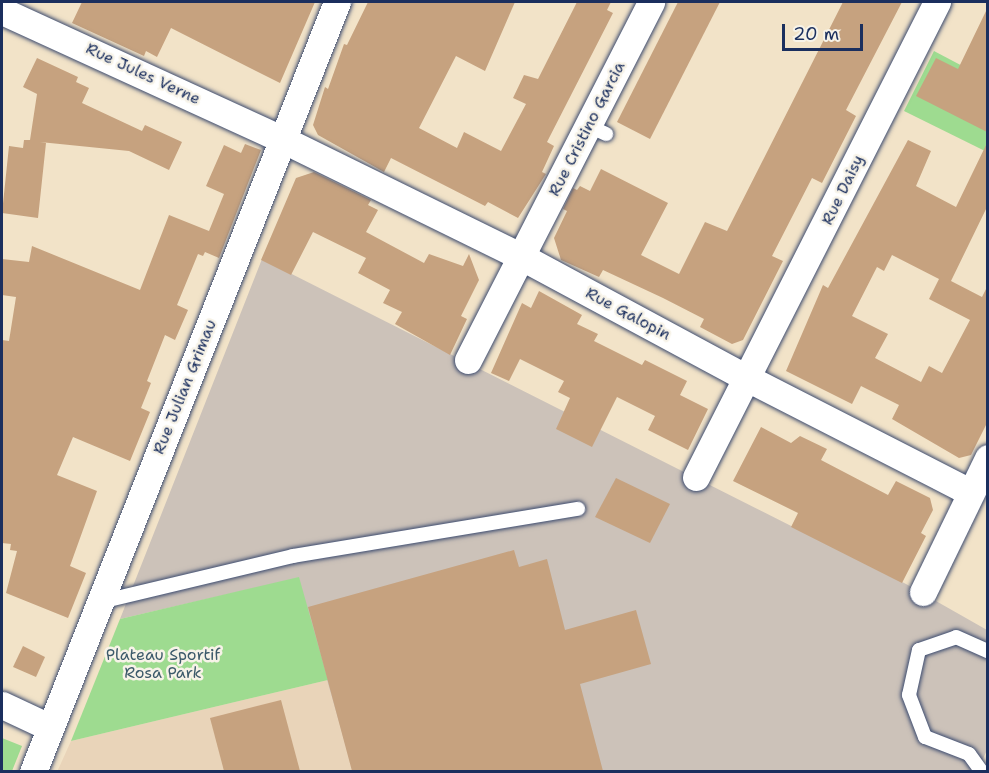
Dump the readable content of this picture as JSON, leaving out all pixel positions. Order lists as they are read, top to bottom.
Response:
{
  "streets": {
    "street": [
      "Rue Jules Verne",
      "Rue Cristino Garcia",
      "Rue Daisy",
      "Rue Galopin",
      "Rue Julian Grimau"
    ]
  },
  "crossings": [
    ["Rue Jules Verne", "Rue Galopin"],
    ["Rue Jules Verne", "Rue Julian Grimau"],
    ["Rue Cristino Garcia", "Rue Galopin"],
    ["Rue Daisy", "Rue Galopin"],
    ["Rue Galopin", "Rue Julian Grimau"]
  ],
  "parks": ["Plateau Sportif Rosa Park"],
  "scale_bar": "20 m"
}
